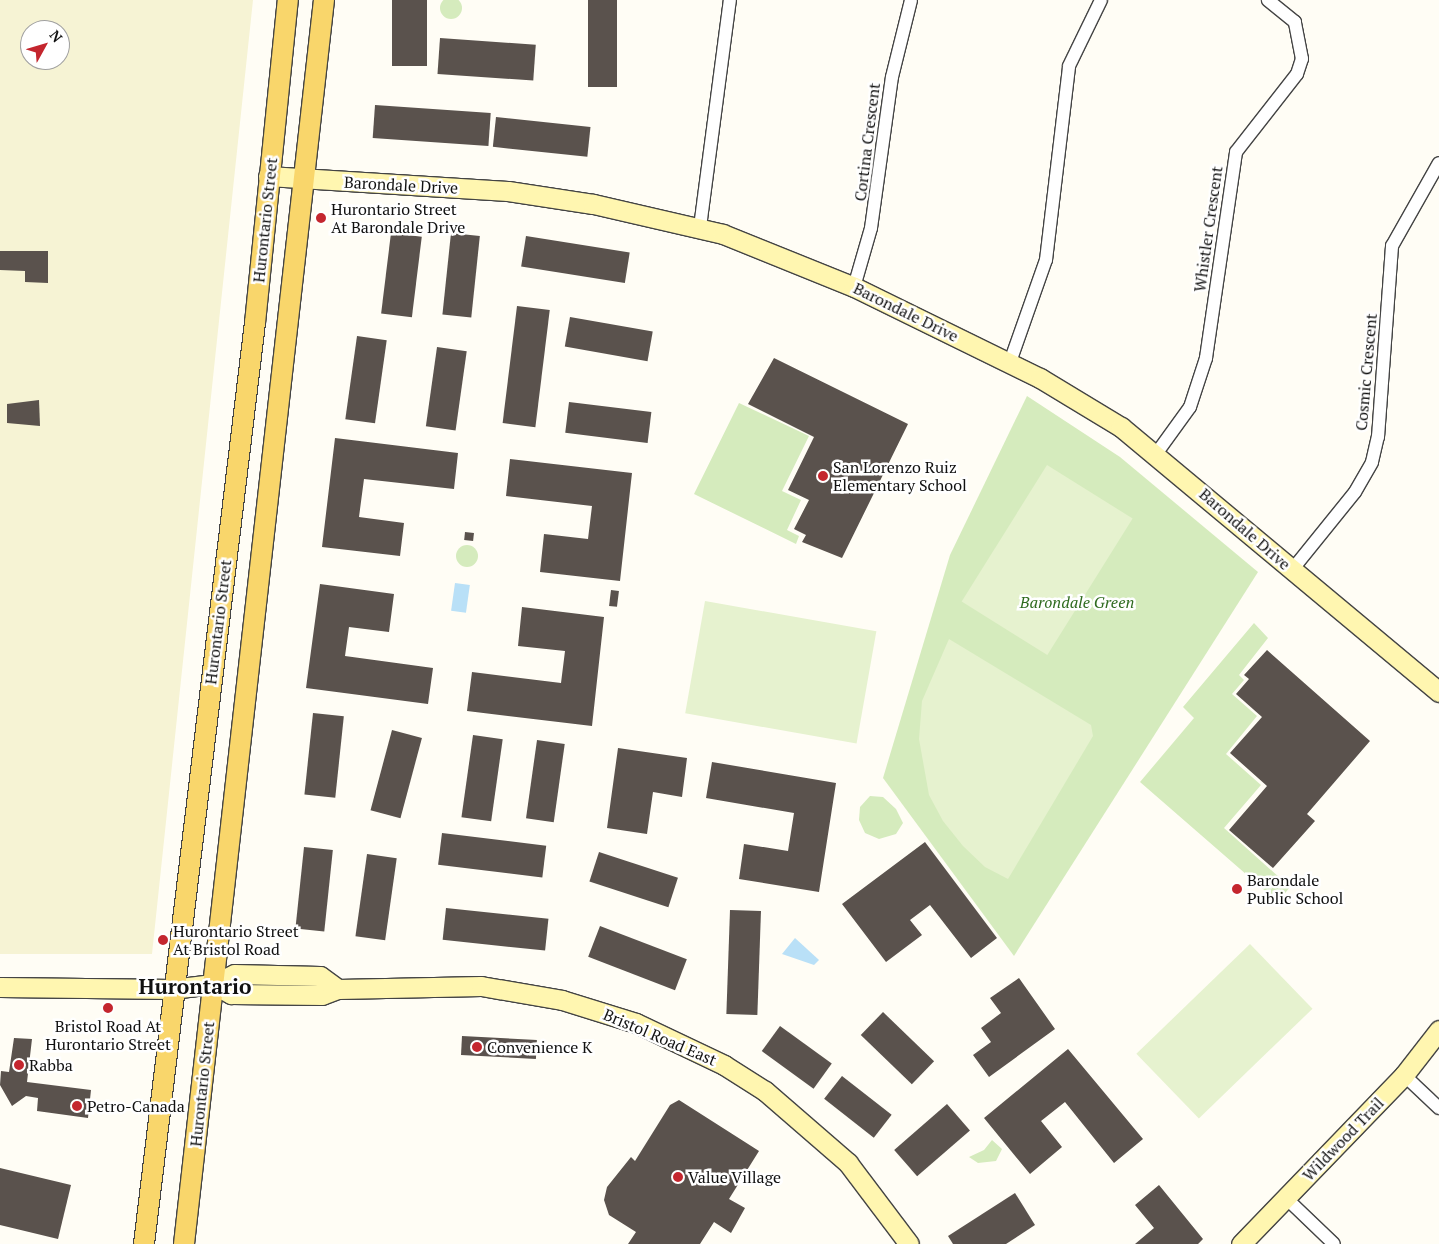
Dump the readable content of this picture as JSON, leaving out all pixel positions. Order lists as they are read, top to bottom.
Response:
{
  "streets": {
    "main road": ["Hurontario Street"],
    "street": [
      "Cortina Crescent",
      "Barondale Drive",
      "Whistler Crescent",
      "Cosmic Crescent",
      "Bristol Road East",
      "Wildwood Trail"
    ]
  },
  "crossings": [
    ["Cortina Crescent", "Barondale Drive"],
    ["Barondale Drive", "Hurontario Street"],
    ["Barondale Drive", "Whistler Crescent"],
    ["Barondale Drive", "Cosmic Crescent"],
    ["Hurontario Street", "Bristol Road East"]
  ],
  "districts": ["Hurontario"],
  "parks": ["Barondale Green"],
  "places": [
    "Hurontario Street At Barondale Drive",
    "San Lorenzo Ruiz Elementary School",
    "Barondale Public School",
    "Hurontario Street At Bristol Road",
    "Bristol Road At Hurontario Street",
    "Convenience K",
    "Rabba",
    "Petro-Canada",
    "Value Village"
  ],
  "north": "top right"
}
